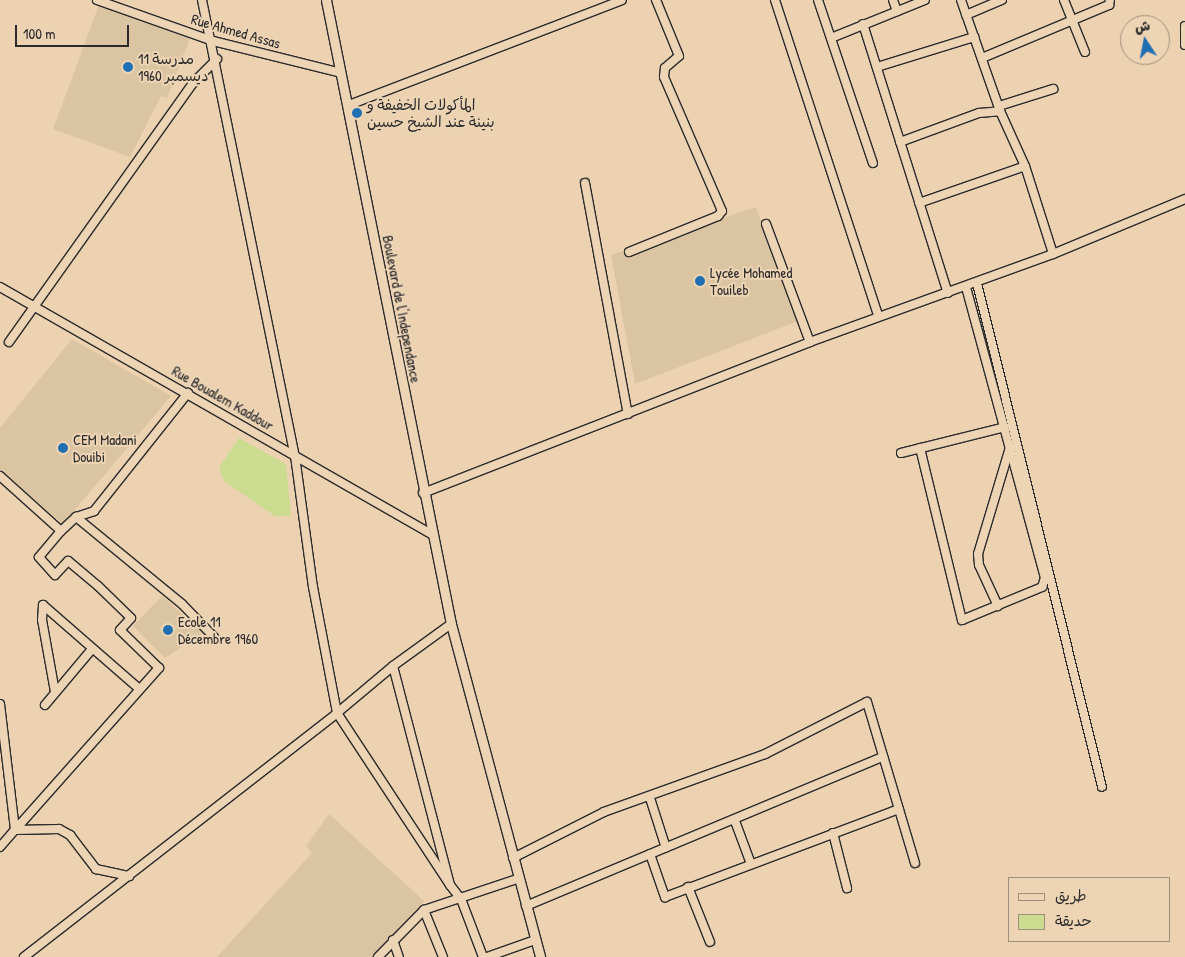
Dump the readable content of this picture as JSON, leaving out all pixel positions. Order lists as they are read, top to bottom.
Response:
{
  "streets": {
    "street": ["Rue Ahmed Assas", "Boulevard de l'Independance", "Rue Boualem Kaddour"]
  },
  "crossings": [
    ["Rue Ahmed Assas", "Boulevard de l'Independance"],
    ["Boulevard de l'Independance", "Rue Boualem Kaddour"]
  ],
  "places": [
    "مدرسة 11 ديسمبر 1960",
    "المأكولات الخفيفة و بنينة عند الشيخ حسين",
    "Lycée Mohamed Touileb",
    "CEM Madani Douibi",
    "Ecole 11 Décembre 1960"
  ],
  "legend": ["طريق", "حديقة"],
  "scale_bar": "100 m",
  "north": "top"
}
